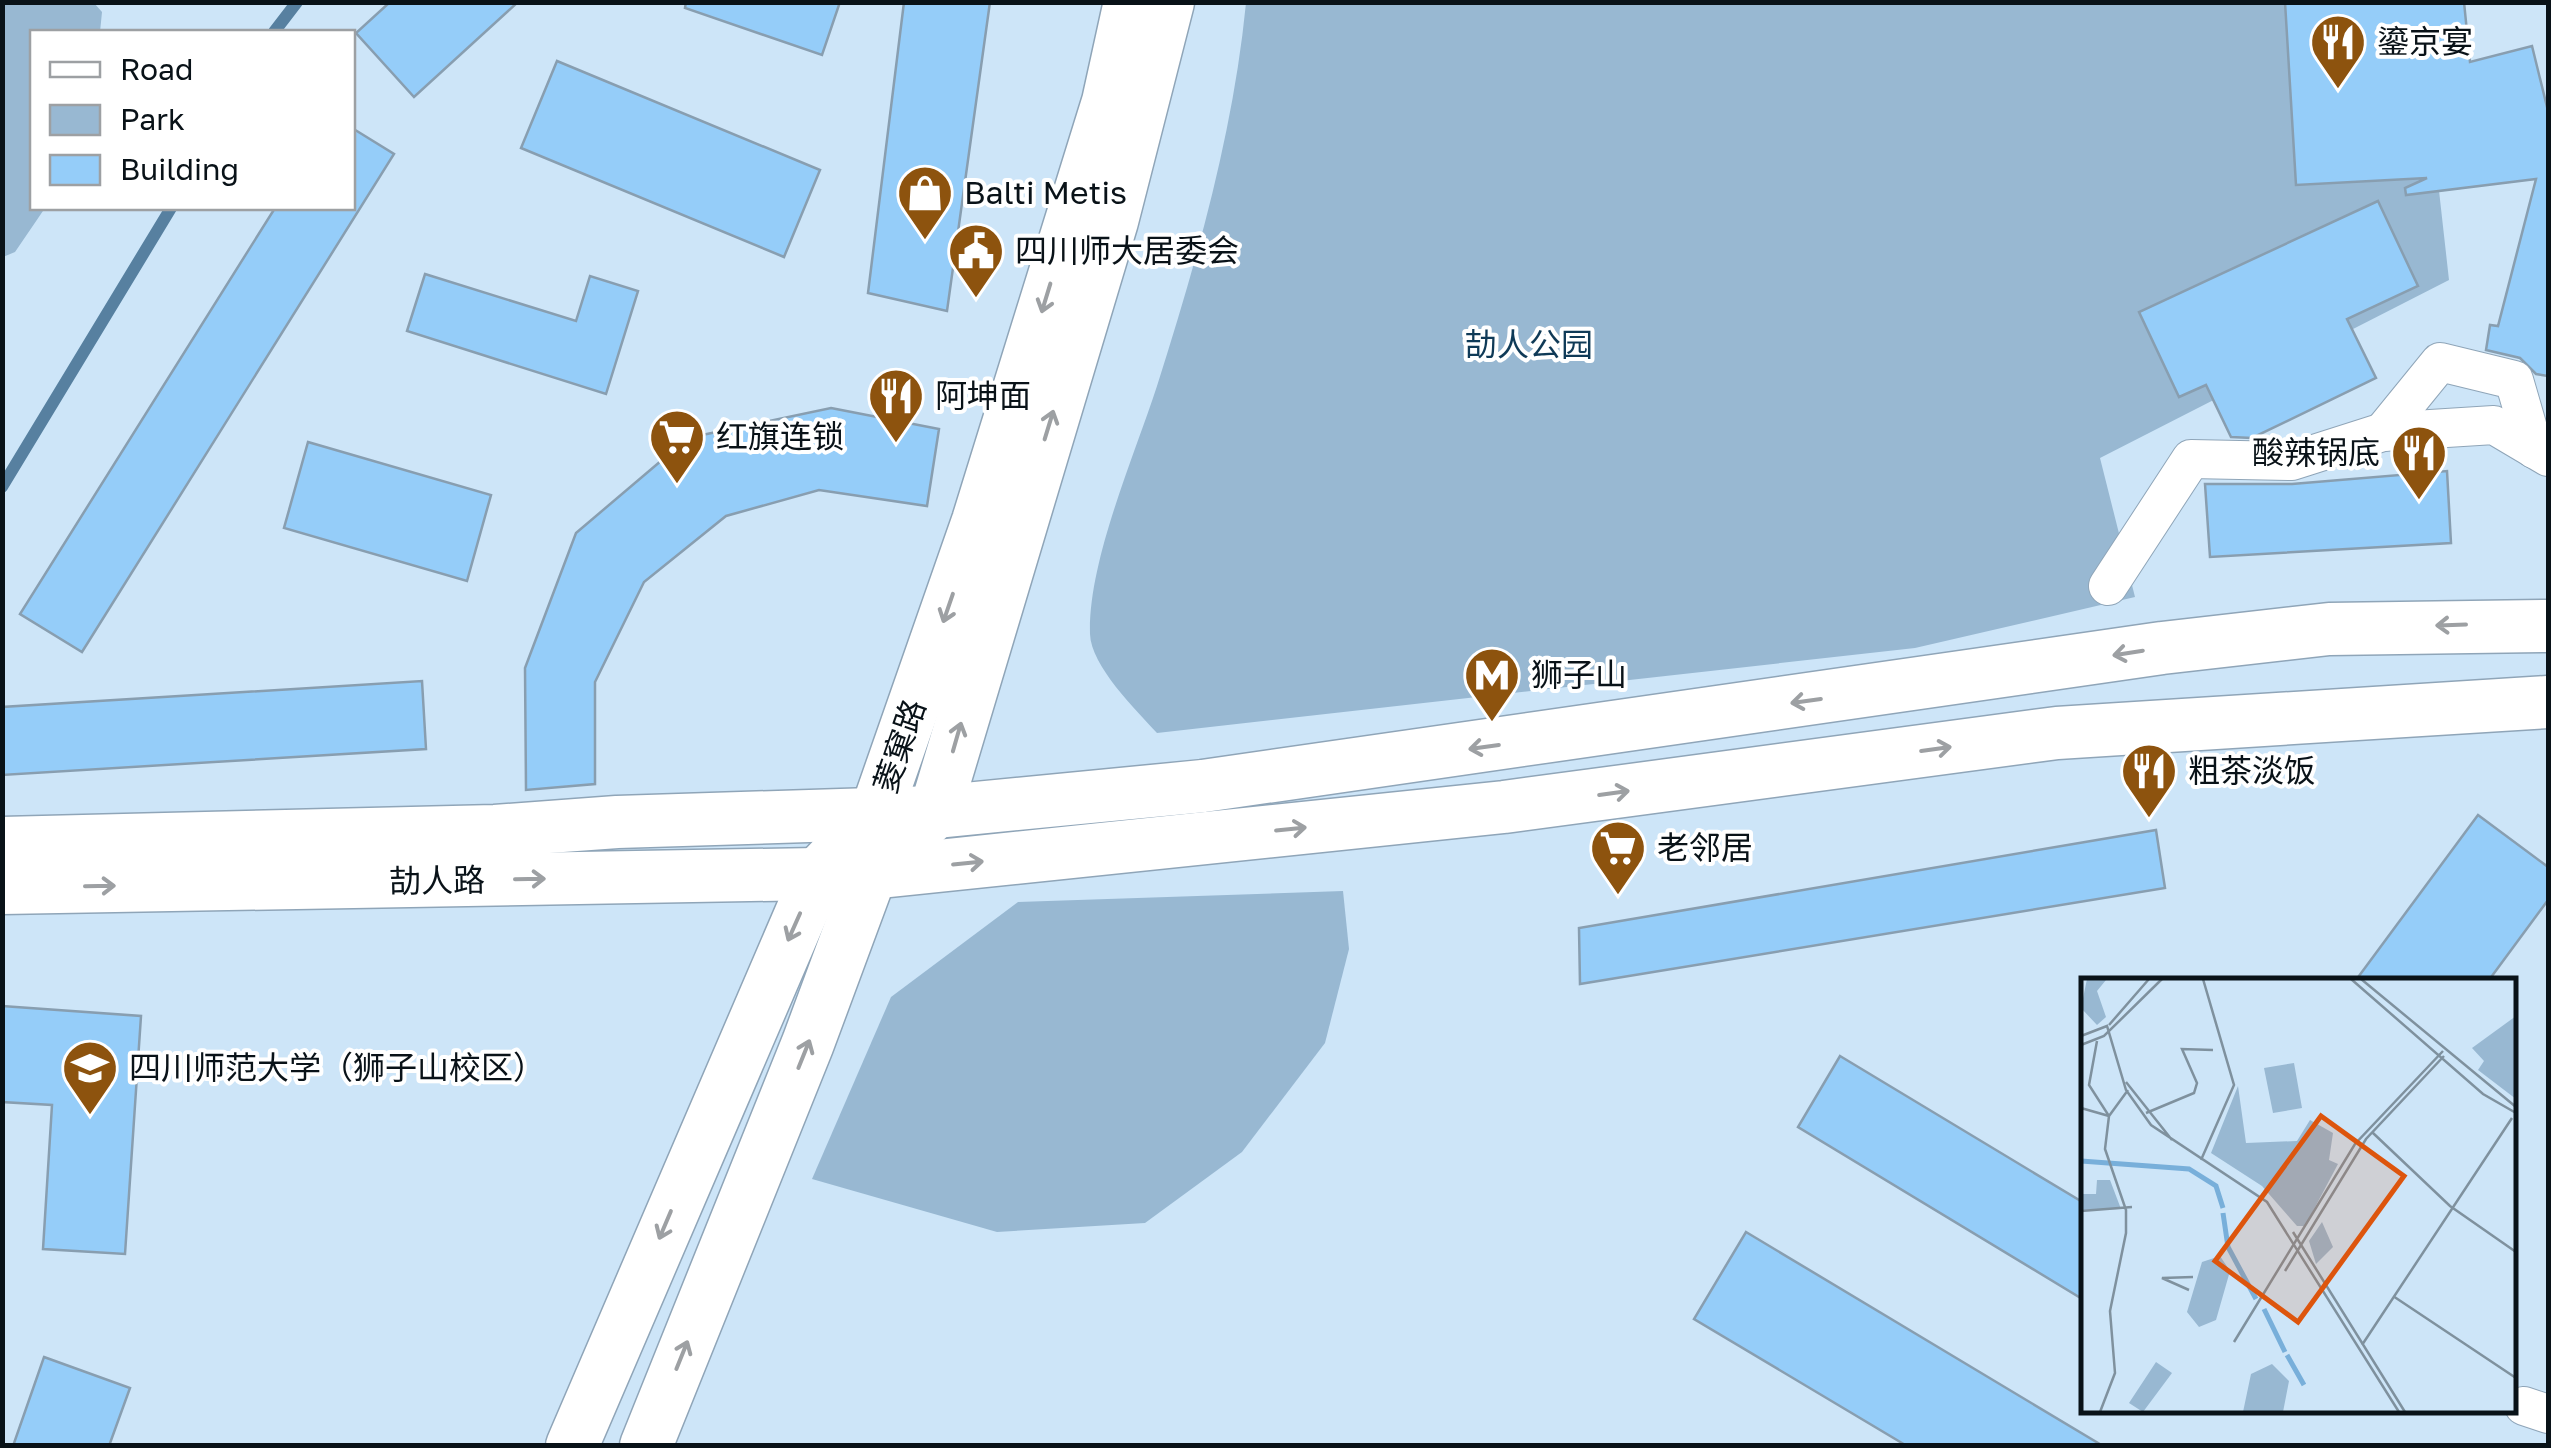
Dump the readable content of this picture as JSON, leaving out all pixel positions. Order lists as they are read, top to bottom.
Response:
{
  "streets": {
    "street": ["菱窠路", "劼人路"]
  },
  "crossings": [
    ["菱窠路", "劼人路"]
  ],
  "parks": ["劼人公园"],
  "places": {
    "restaurant": [
      "鎏京宴",
      "阿坤面",
      "酸辣锅底",
      "粗茶淡饭"
    ],
    "shop": ["Balti Metis"],
    "public building": ["四川师大居委会"],
    "supermarket": ["红旗连锁", "老邻居"],
    "metro station": ["狮子山"],
    "school or university": ["四川师范大学（狮子山校区）"]
  },
  "legend": ["Road", "Park", "Building"]
}
